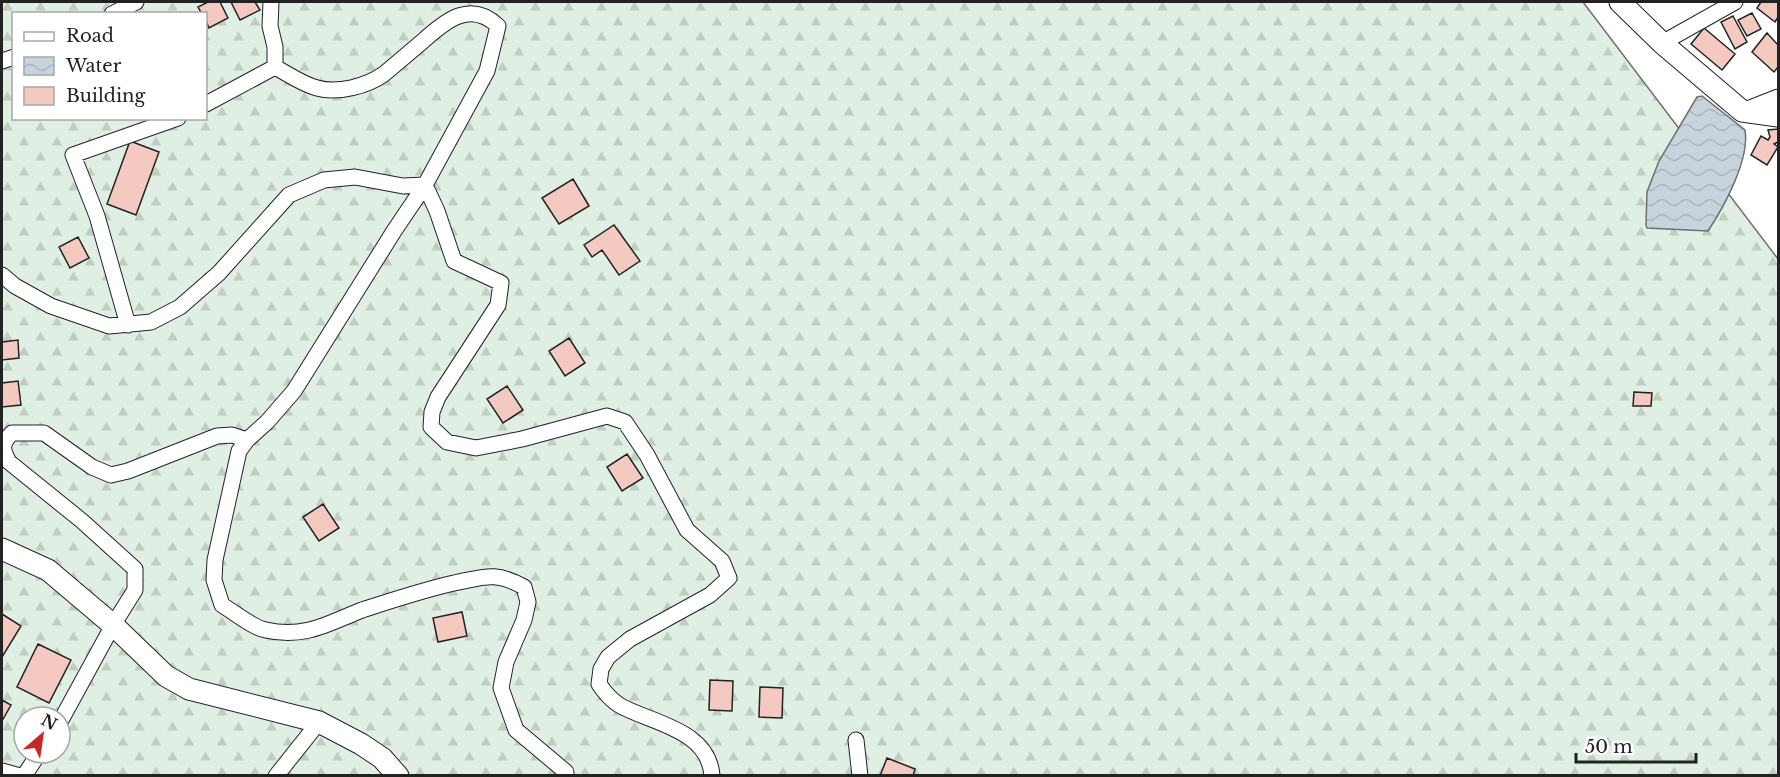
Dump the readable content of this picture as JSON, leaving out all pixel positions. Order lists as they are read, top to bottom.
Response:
{
  "legend": ["Road", "Water", "Building"],
  "scale_bar": "50 m",
  "north": "top right"
}
